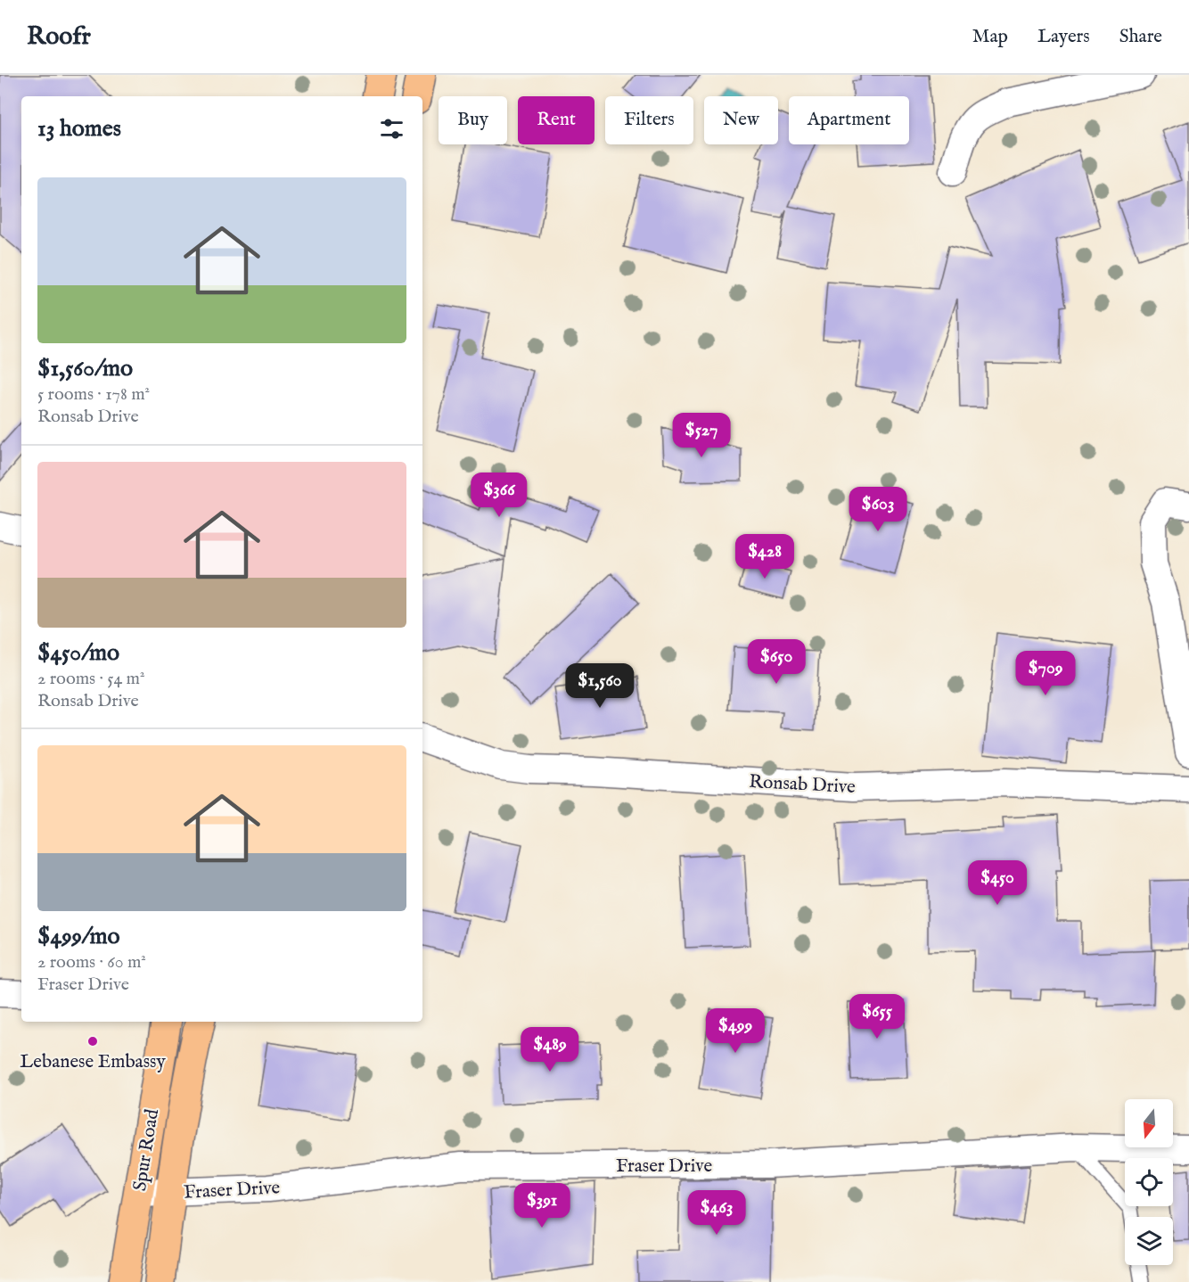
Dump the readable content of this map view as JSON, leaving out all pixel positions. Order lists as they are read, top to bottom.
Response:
{
  "streets": {
    "main road": ["Spur Road"],
    "street": ["Ronsab Drive", "Fraser Drive"]
  },
  "crossings": [
    ["Spur Road", "Fraser Drive"]
  ],
  "places": ["Lebanese Embassy"],
  "north": "bottom",
  "page": {
    "header": "Roofr",
    "nav": ["Map", "Layers", "Share"],
    "chip": [
      "Buy",
      "Rent",
      "Filters",
      "New",
      "Apartment"
    ],
    "heading": "13 homes",
    "list": [
      {
        "name": "$1,560/mo",
        "note": "5 rooms · 178 m² · Ronsab Drive"
      },
      {
        "name": "$450/mo",
        "note": "2 rooms · 54 m² · Ronsab Drive"
      },
      {
        "name": "$499/mo",
        "note": "2 rooms · 60 m² · Fraser Drive"
      }
    ],
    "price": [
      "$527",
      "$366",
      "$603",
      "$428",
      "$650",
      "$709",
      "$1,560",
      "$450",
      "$655",
      "$499",
      "$489",
      "$391",
      "$463"
    ]
  }
}
